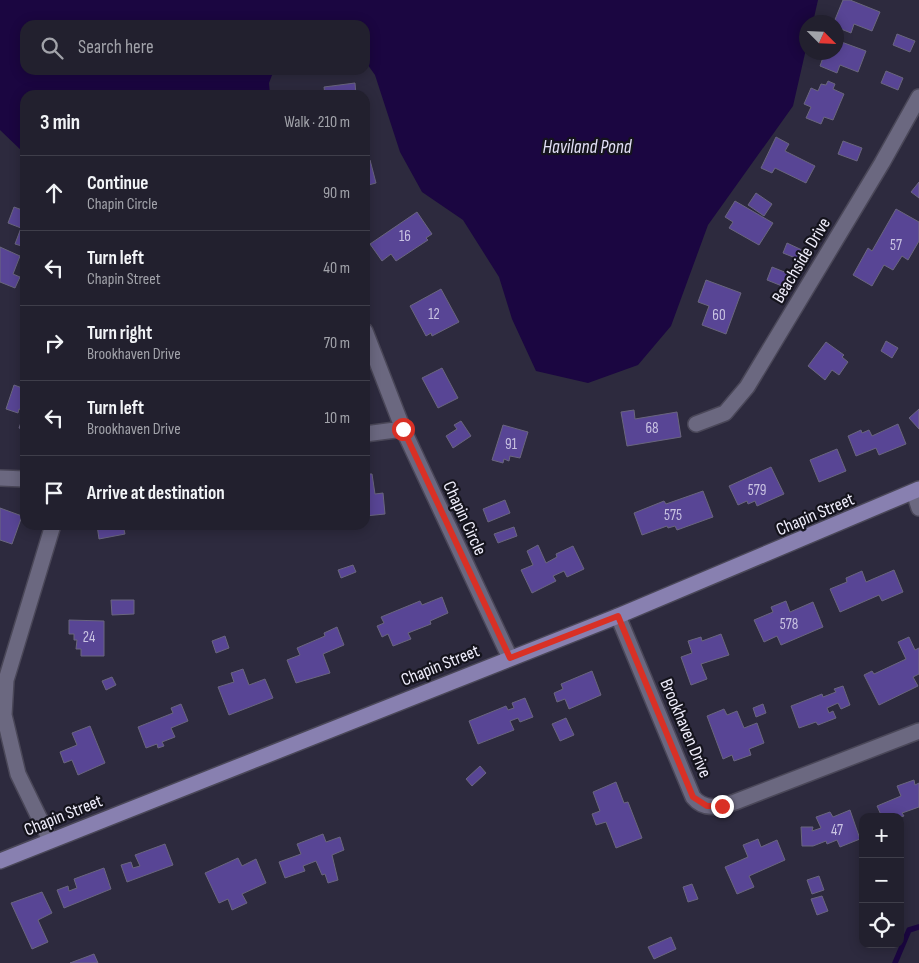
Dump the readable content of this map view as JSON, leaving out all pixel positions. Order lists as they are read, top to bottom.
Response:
{
  "streets": {
    "main road": ["Chapin Street"],
    "street": ["Beachside Drive", "Chapin Circle", "Brookhaven Drive"]
  },
  "crossings": [
    ["Chapin Street", "Chapin Circle"],
    ["Chapin Street", "Brookhaven Drive"]
  ],
  "water": ["Haviland Pond"],
  "house_numbers": [
    "16",
    "57",
    "12",
    "60",
    "68",
    "91",
    "579",
    "575",
    "578",
    "24",
    "47"
  ],
  "north": "bottom right",
  "page": {
    "search": "Search here",
    "heading": ["3 min", "Walk · 210 m"],
    "list": [
      ["Continue", "Chapin Circle", "90 m"],
      ["Turn left", "Chapin Street", "40 m"],
      ["Turn right", "Brookhaven Drive", "70 m"],
      ["Turn left", "Brookhaven Drive", "10 m"],
      "Arrive at destination"
    ],
    "map_buttons": ["+", "−"]
  }
}
